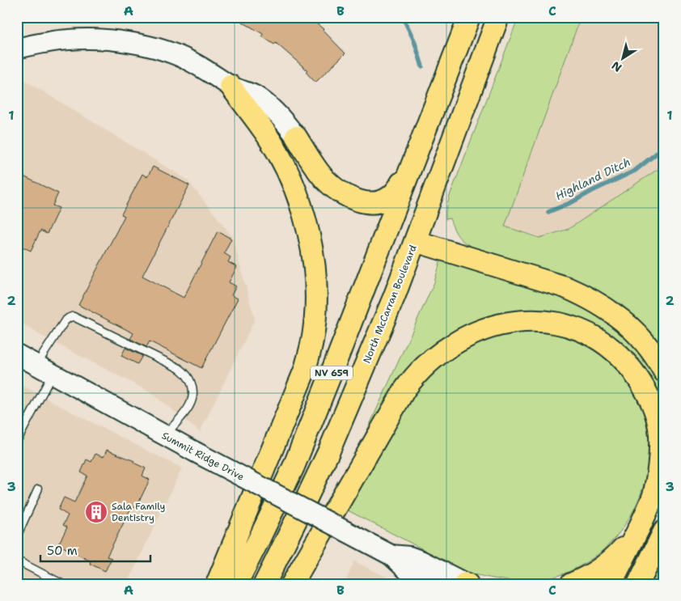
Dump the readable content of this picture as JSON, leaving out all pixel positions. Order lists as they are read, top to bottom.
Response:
{
  "streets": {
    "main road": ["North McCarran Boulevard", "NV 659"],
    "street": ["Summit Ridge Drive"]
  },
  "water": ["Highland Ditch"],
  "places": {
    "building": ["Sala Family Dentistry"]
  },
  "scale_bar": "50 m",
  "north": "bottom left",
  "grid": {
    "columns": ["A", "B", "C"],
    "rows": ["1", "2", "3"]
  }
}
